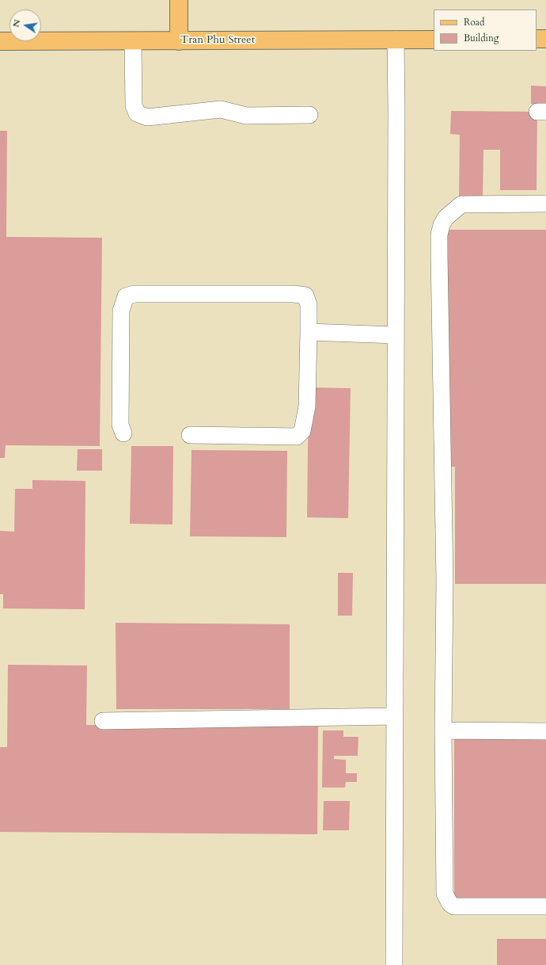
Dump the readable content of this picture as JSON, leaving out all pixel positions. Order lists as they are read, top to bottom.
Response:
{
  "streets": {
    "main road": ["Tran Phu Street"]
  },
  "legend": ["Road", "Building"],
  "north": "left"
}
